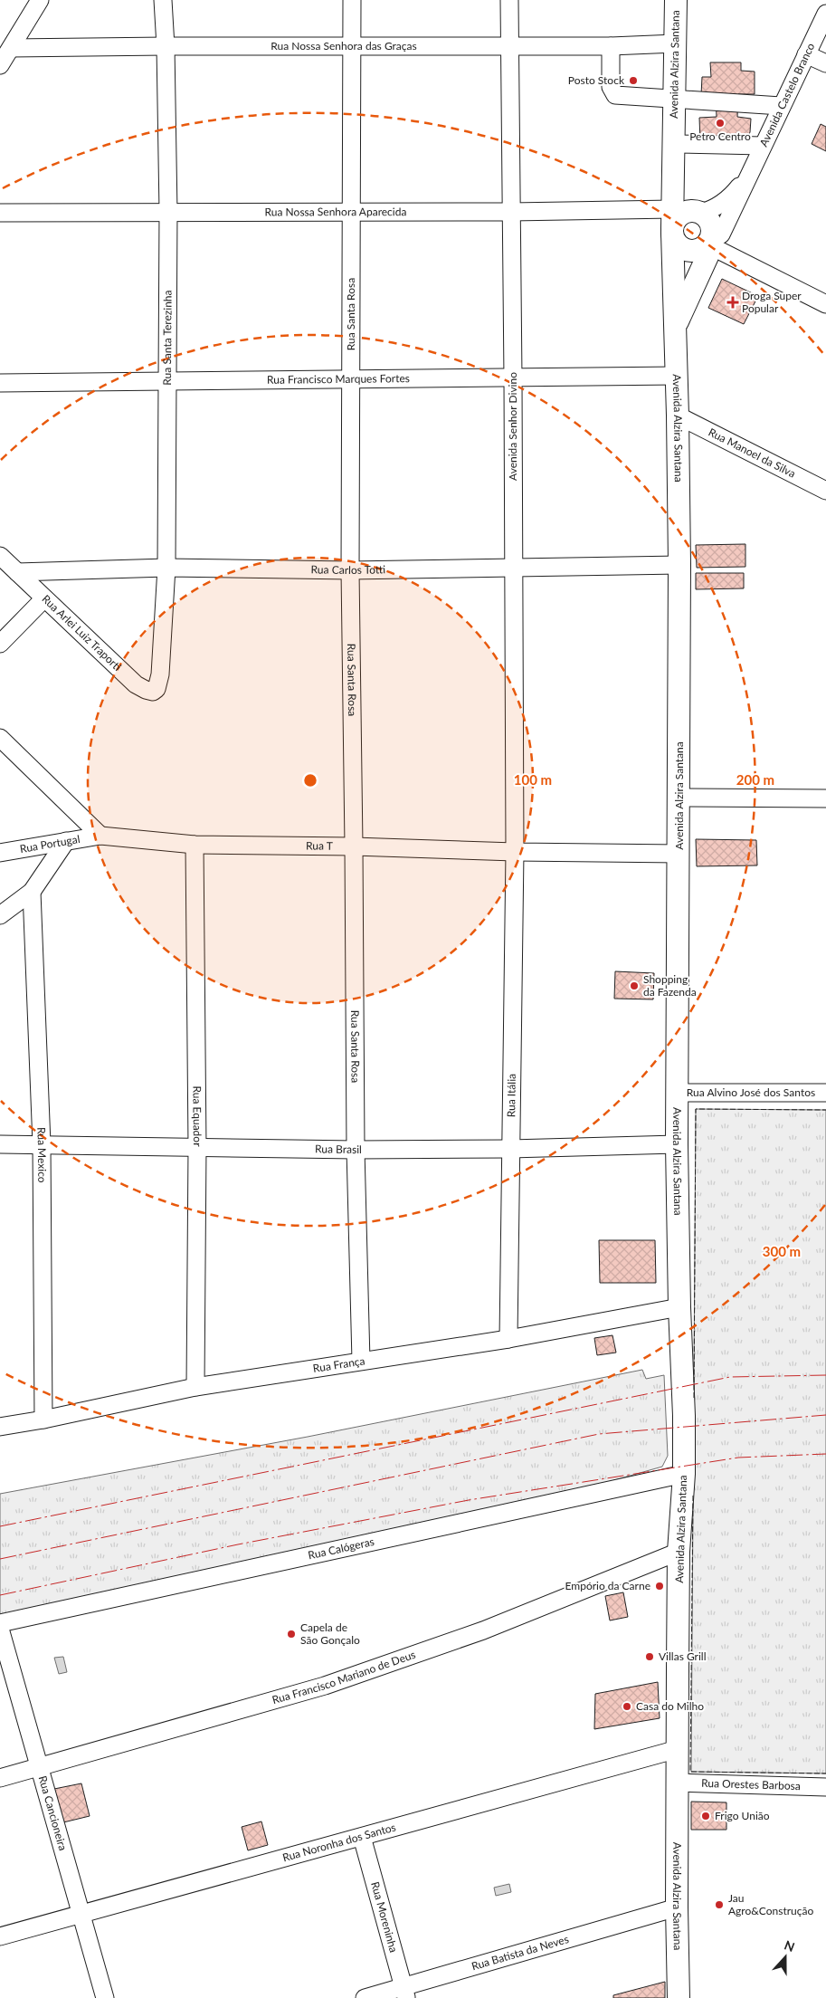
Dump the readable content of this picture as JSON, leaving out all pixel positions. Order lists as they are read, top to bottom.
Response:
{
  "streets": {
    "main road": ["Avenida Alzira Santana"],
    "street": [
      "Rua Nossa Senhora das Graças",
      "Avenida Castelo Branco",
      "Rua Nossa Senhora Aparecida",
      "Rua Santa Rosa",
      "Rua Santa Terezinha",
      "Rua Francisco Marques Fortes",
      "Avenida Senhor Divino",
      "Rua Manoel da Silva",
      "Rua Carlos Totti",
      "Rua Arlei Luiz Traporti",
      "Rua Portugal",
      "Rua T",
      "Rua Alvino José dos Santos",
      "Rua Itália",
      "Rua Equador",
      "Rua Brasil",
      "Rua Mexico",
      "Rua França",
      "Rua Calógeras",
      "Rua Francisco Mariano de Deus",
      "Rua Orestes Barbosa",
      "Rua Cancioneira",
      "Rua Noronha dos Santos",
      "Rua Moreninha",
      "Rua Batista da Neves"
    ]
  },
  "crossings": [
    ["Rua Nossa Senhora das Graças", "Avenida Alzira Santana"],
    ["Rua Nossa Senhora das Graças", "Rua Santa Rosa"],
    ["Rua Nossa Senhora das Graças", "Rua Santa Terezinha"],
    ["Rua Nossa Senhora das Graças", "Avenida Senhor Divino"],
    ["Avenida Alzira Santana", "Avenida Castelo Branco"],
    ["Avenida Alzira Santana", "Rua Nossa Senhora Aparecida"],
    ["Avenida Alzira Santana", "Rua Francisco Marques Fortes"],
    ["Avenida Alzira Santana", "Rua Manoel da Silva"],
    ["Avenida Alzira Santana", "Rua Carlos Totti"],
    ["Avenida Alzira Santana", "Rua T"],
    ["Avenida Alzira Santana", "Rua Alvino José dos Santos"],
    ["Avenida Alzira Santana", "Rua Brasil"],
    ["Avenida Alzira Santana", "Rua França"],
    ["Avenida Alzira Santana", "Rua Calógeras"],
    ["Avenida Alzira Santana", "Rua Francisco Mariano de Deus"],
    ["Avenida Alzira Santana", "Rua Orestes Barbosa"],
    ["Avenida Alzira Santana", "Rua Noronha dos Santos"],
    ["Avenida Alzira Santana", "Rua Batista da Neves"],
    ["Avenida Castelo Branco", "Rua Nossa Senhora Aparecida"],
    ["Rua Nossa Senhora Aparecida", "Rua Santa Rosa"],
    ["Rua Nossa Senhora Aparecida", "Rua Santa Terezinha"],
    ["Rua Nossa Senhora Aparecida", "Avenida Senhor Divino"],
    ["Rua Santa Rosa", "Rua Francisco Marques Fortes"],
    ["Rua Santa Rosa", "Rua Carlos Totti"],
    ["Rua Santa Rosa", "Rua T"],
    ["Rua Santa Rosa", "Rua Brasil"],
    ["Rua Santa Rosa", "Rua França"],
    ["Rua Santa Terezinha", "Rua Francisco Marques Fortes"],
    ["Rua Santa Terezinha", "Rua Carlos Totti"],
    ["Rua Santa Terezinha", "Rua Arlei Luiz Traporti"],
    ["Rua Francisco Marques Fortes", "Avenida Senhor Divino"],
    ["Avenida Senhor Divino", "Rua Carlos Totti"],
    ["Avenida Senhor Divino", "Rua T"],
    ["Avenida Senhor Divino", "Rua Itália"],
    ["Rua Carlos Totti", "Rua Arlei Luiz Traporti"],
    ["Rua Portugal", "Rua T"],
    ["Rua T", "Rua Itália"],
    ["Rua T", "Rua Equador"],
    ["Rua Itália", "Rua Brasil"],
    ["Rua Itália", "Rua França"],
    ["Rua Equador", "Rua Brasil"],
    ["Rua Equador", "Rua França"],
    ["Rua Brasil", "Rua Mexico"],
    ["Rua Mexico", "Rua França"],
    ["Rua Francisco Mariano de Deus", "Rua Cancioneira"],
    ["Rua Cancioneira", "Rua Noronha dos Santos"],
    ["Rua Noronha dos Santos", "Rua Moreninha"],
    ["Rua Moreninha", "Rua Batista da Neves"]
  ],
  "places": {
    "other": [
      "Posto Stock",
      "Petro Centro",
      "Shopping da Fazenda",
      "Empório da Carne",
      "Capela de São Gonçalo",
      "Villas Grill",
      "Casa do Milho",
      "Frigo União",
      "Jau Agro&Construção"
    ],
    "health": ["Droga Super Popular"]
  },
  "north": "top",
  "rings": ["100 m", "200 m", "300 m"]
}
